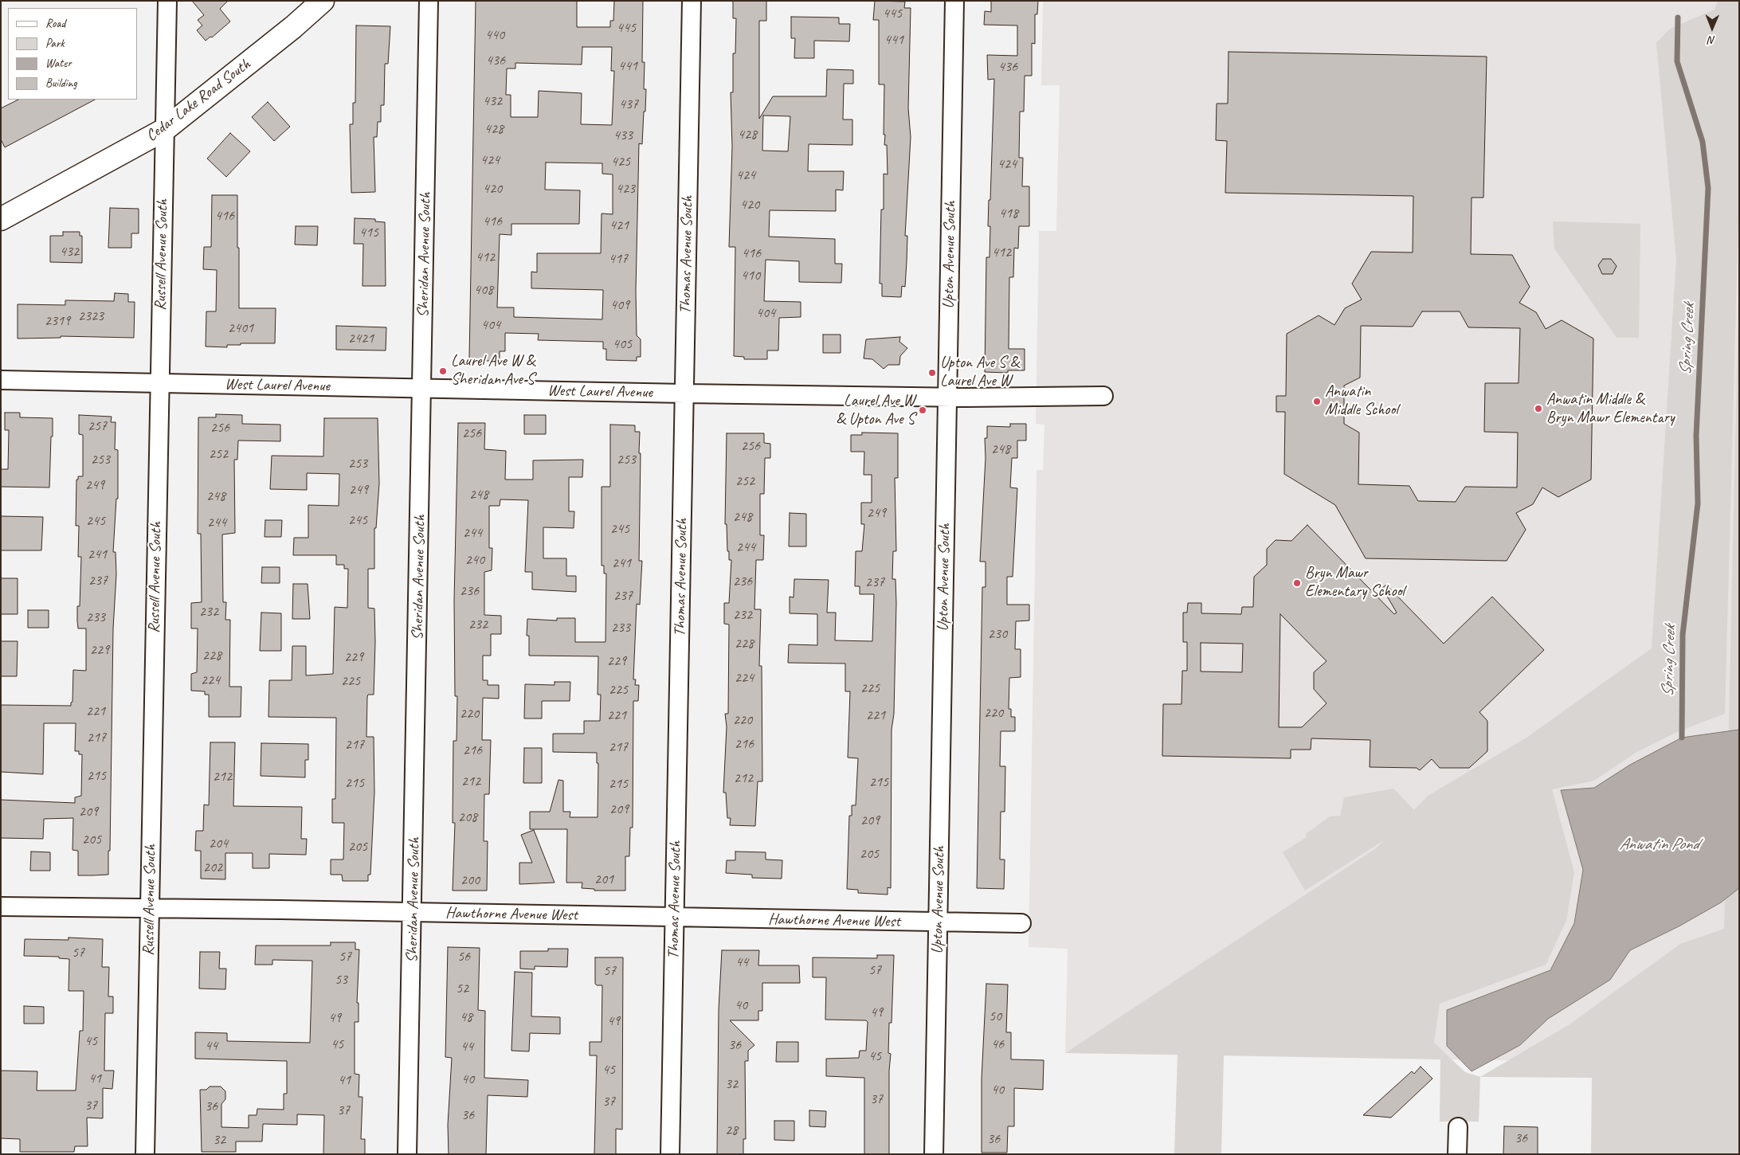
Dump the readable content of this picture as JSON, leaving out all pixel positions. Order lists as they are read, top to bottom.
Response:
{
  "streets": {
    "street": [
      "Cedar Lake Road South",
      "Russell Avenue South",
      "Sheridan Avenue South",
      "Thomas Avenue South",
      "Upton Avenue South",
      "West Laurel Avenue",
      "Hawthorne Avenue West"
    ]
  },
  "crossings": [
    ["Cedar Lake Road South", "Russell Avenue South"],
    ["Russell Avenue South", "West Laurel Avenue"],
    ["Russell Avenue South", "Hawthorne Avenue West"],
    ["Sheridan Avenue South", "West Laurel Avenue"],
    ["Sheridan Avenue South", "Hawthorne Avenue West"],
    ["Thomas Avenue South", "West Laurel Avenue"],
    ["Thomas Avenue South", "Hawthorne Avenue West"],
    ["Upton Avenue South", "West Laurel Avenue"],
    ["Upton Avenue South", "Hawthorne Avenue West"]
  ],
  "water": ["Spring Creek", "Anwatin Pond"],
  "places": [
    "Laurel Ave W & Sheridan Ave S",
    "Upton Ave S & Laurel Ave W",
    "Anwatin Middle School",
    "Anwatin Middle & Bryn Mawr Elementary",
    "Laurel Ave W & Upton Ave S",
    "Bryn Mawr Elementary School"
  ],
  "house_numbers": [
    "445",
    "445",
    "440",
    "441",
    "436",
    "441",
    "436",
    "432",
    "437",
    "428",
    "428",
    "433",
    "424",
    "425",
    "424",
    "424",
    "420",
    "423",
    "420",
    "418",
    "416",
    "416",
    "421",
    "415",
    "432",
    "412",
    "416",
    "412",
    "417",
    "410",
    "408",
    "409",
    "404",
    "2323",
    "2319",
    "404",
    "2401",
    "2421",
    "405",
    "257",
    "256",
    "256",
    "256",
    "248",
    "252",
    "253",
    "253",
    "253",
    "252",
    "249",
    "249",
    "248",
    "248",
    "249",
    "248",
    "245",
    "245",
    "244",
    "245",
    "244",
    "244",
    "241",
    "240",
    "241",
    "237",
    "236",
    "237",
    "236",
    "237",
    "232",
    "232",
    "233",
    "232",
    "233",
    "230",
    "228",
    "229",
    "228",
    "229",
    "229",
    "224",
    "224",
    "225",
    "225",
    "225",
    "221",
    "220",
    "220",
    "221",
    "221",
    "220",
    "217",
    "216",
    "217",
    "217",
    "216",
    "215",
    "212",
    "212",
    "212",
    "215",
    "215",
    "215",
    "209",
    "209",
    "208",
    "209",
    "205",
    "204",
    "205",
    "205",
    "202",
    "201",
    "200",
    "57",
    "57",
    "56",
    "44",
    "57",
    "57",
    "53",
    "52",
    "40",
    "49",
    "50",
    "48",
    "49",
    "49",
    "45",
    "45",
    "46",
    "36",
    "44",
    "44",
    "45",
    "45",
    "41",
    "40",
    "41",
    "32",
    "40",
    "37",
    "37",
    "37",
    "36",
    "37",
    "36",
    "28",
    "36",
    "36",
    "32"
  ],
  "legend": [
    "Road",
    "Park",
    "Water",
    "Building"
  ],
  "north": "bottom"
}
